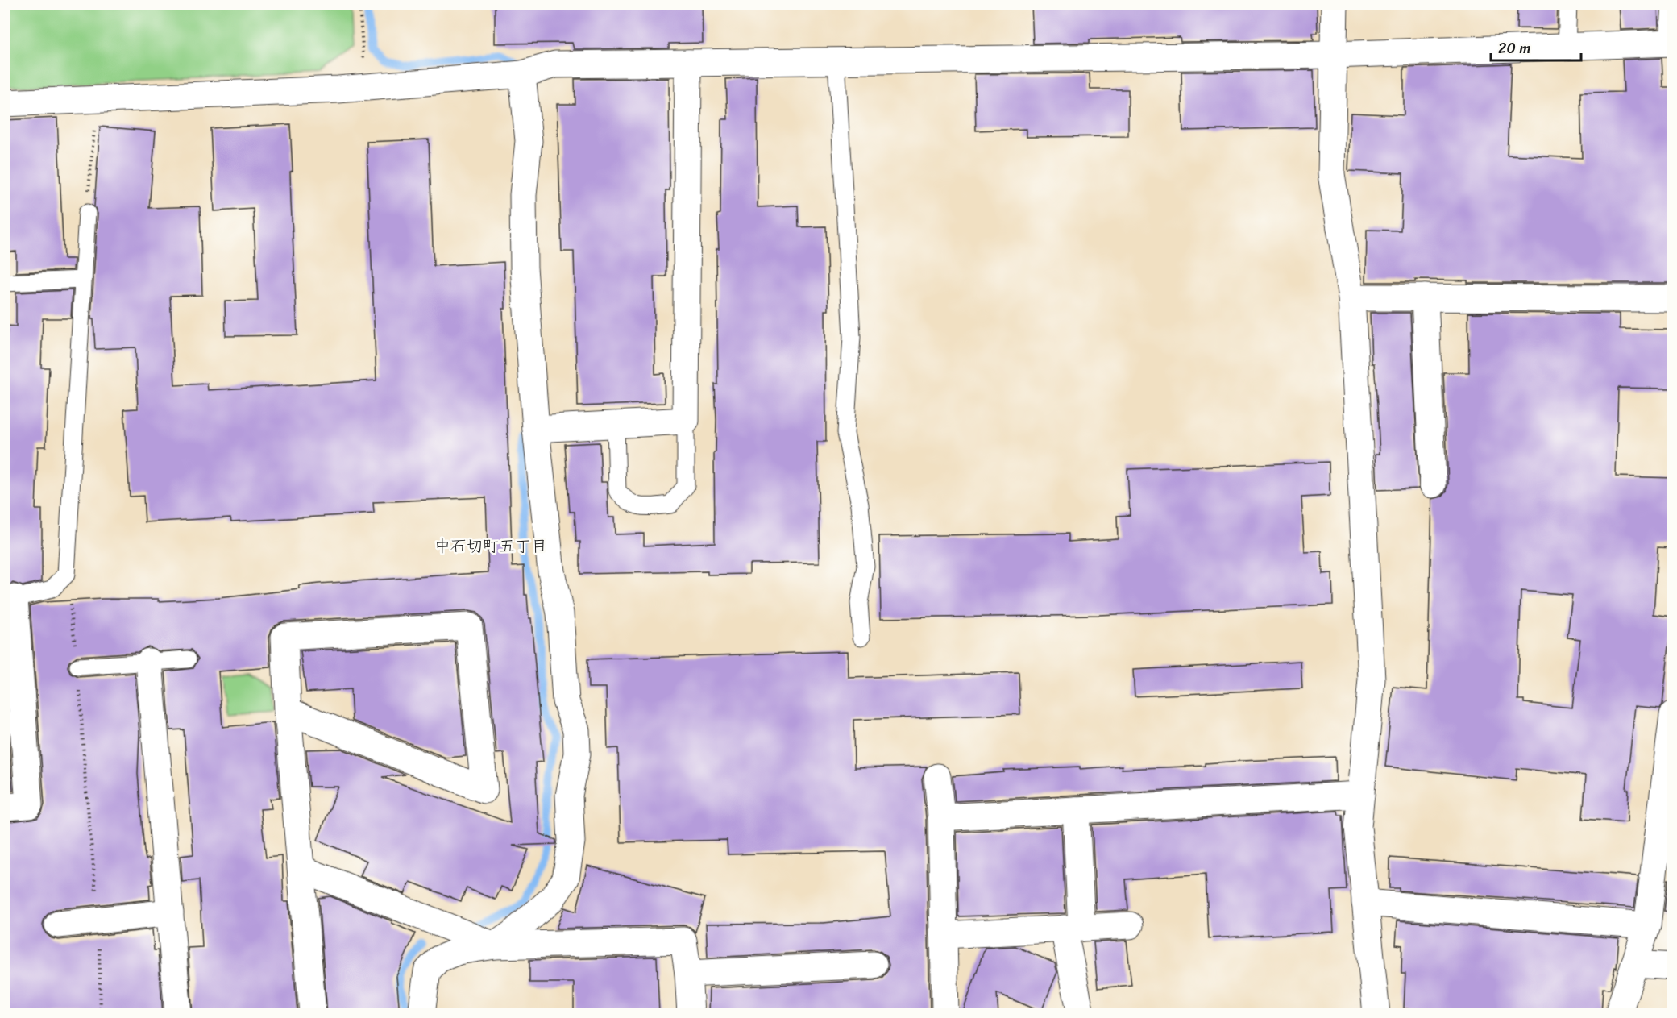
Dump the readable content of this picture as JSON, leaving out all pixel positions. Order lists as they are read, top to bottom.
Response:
{
  "districts": ["中石切町五丁目"],
  "scale_bar": "20 m"
}
